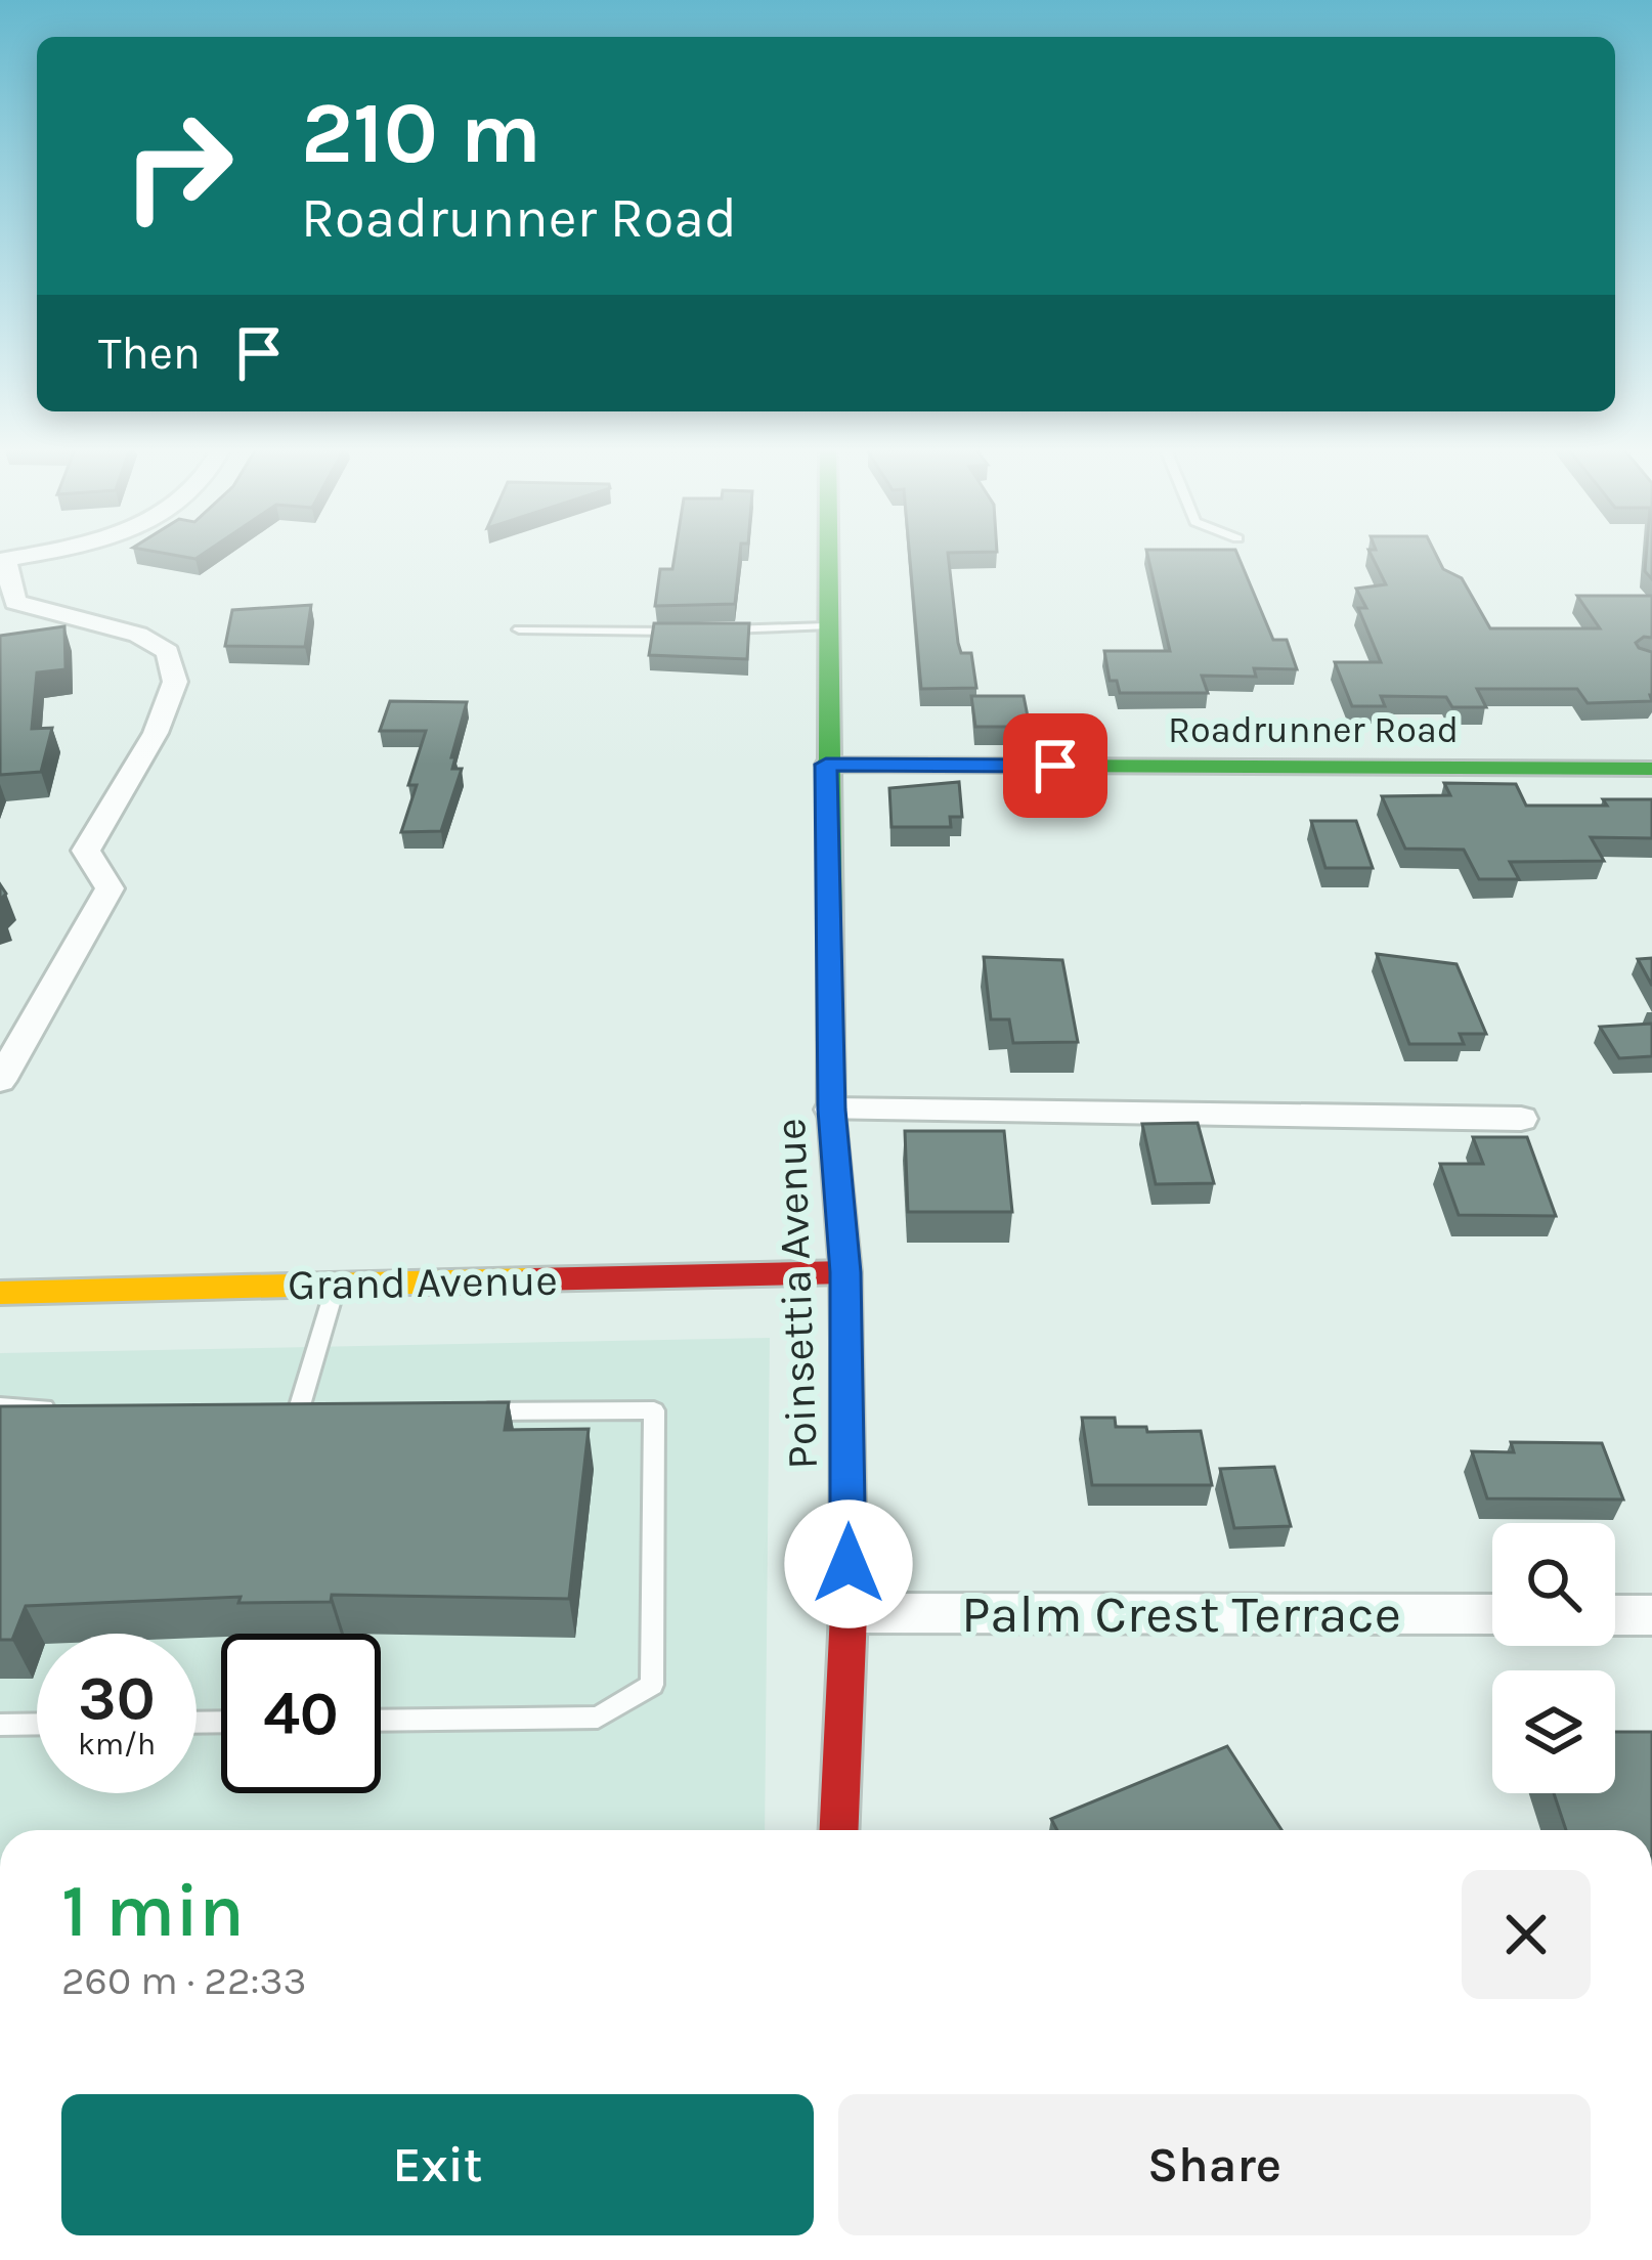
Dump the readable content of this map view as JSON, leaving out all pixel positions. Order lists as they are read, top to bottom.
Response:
{
  "streets": {
    "street": [
      "Roadrunner Road",
      "Grand Avenue",
      "Poinsettia Avenue",
      "Palm Crest Terrace"
    ]
  },
  "crossings": [
    ["Roadrunner Road", "Poinsettia Avenue"],
    ["Grand Avenue", "Poinsettia Avenue"],
    ["Poinsettia Avenue", "Palm Crest Terrace"]
  ],
  "page": {
    "turn": ["210 m", "Roadrunner Road"],
    "then": "Then",
    "speed": "30 km/h",
    "limit": "40",
    "heading": ["1 min", "260 m · 22:33"],
    "buttons": ["Exit", "Share"]
  }
}
